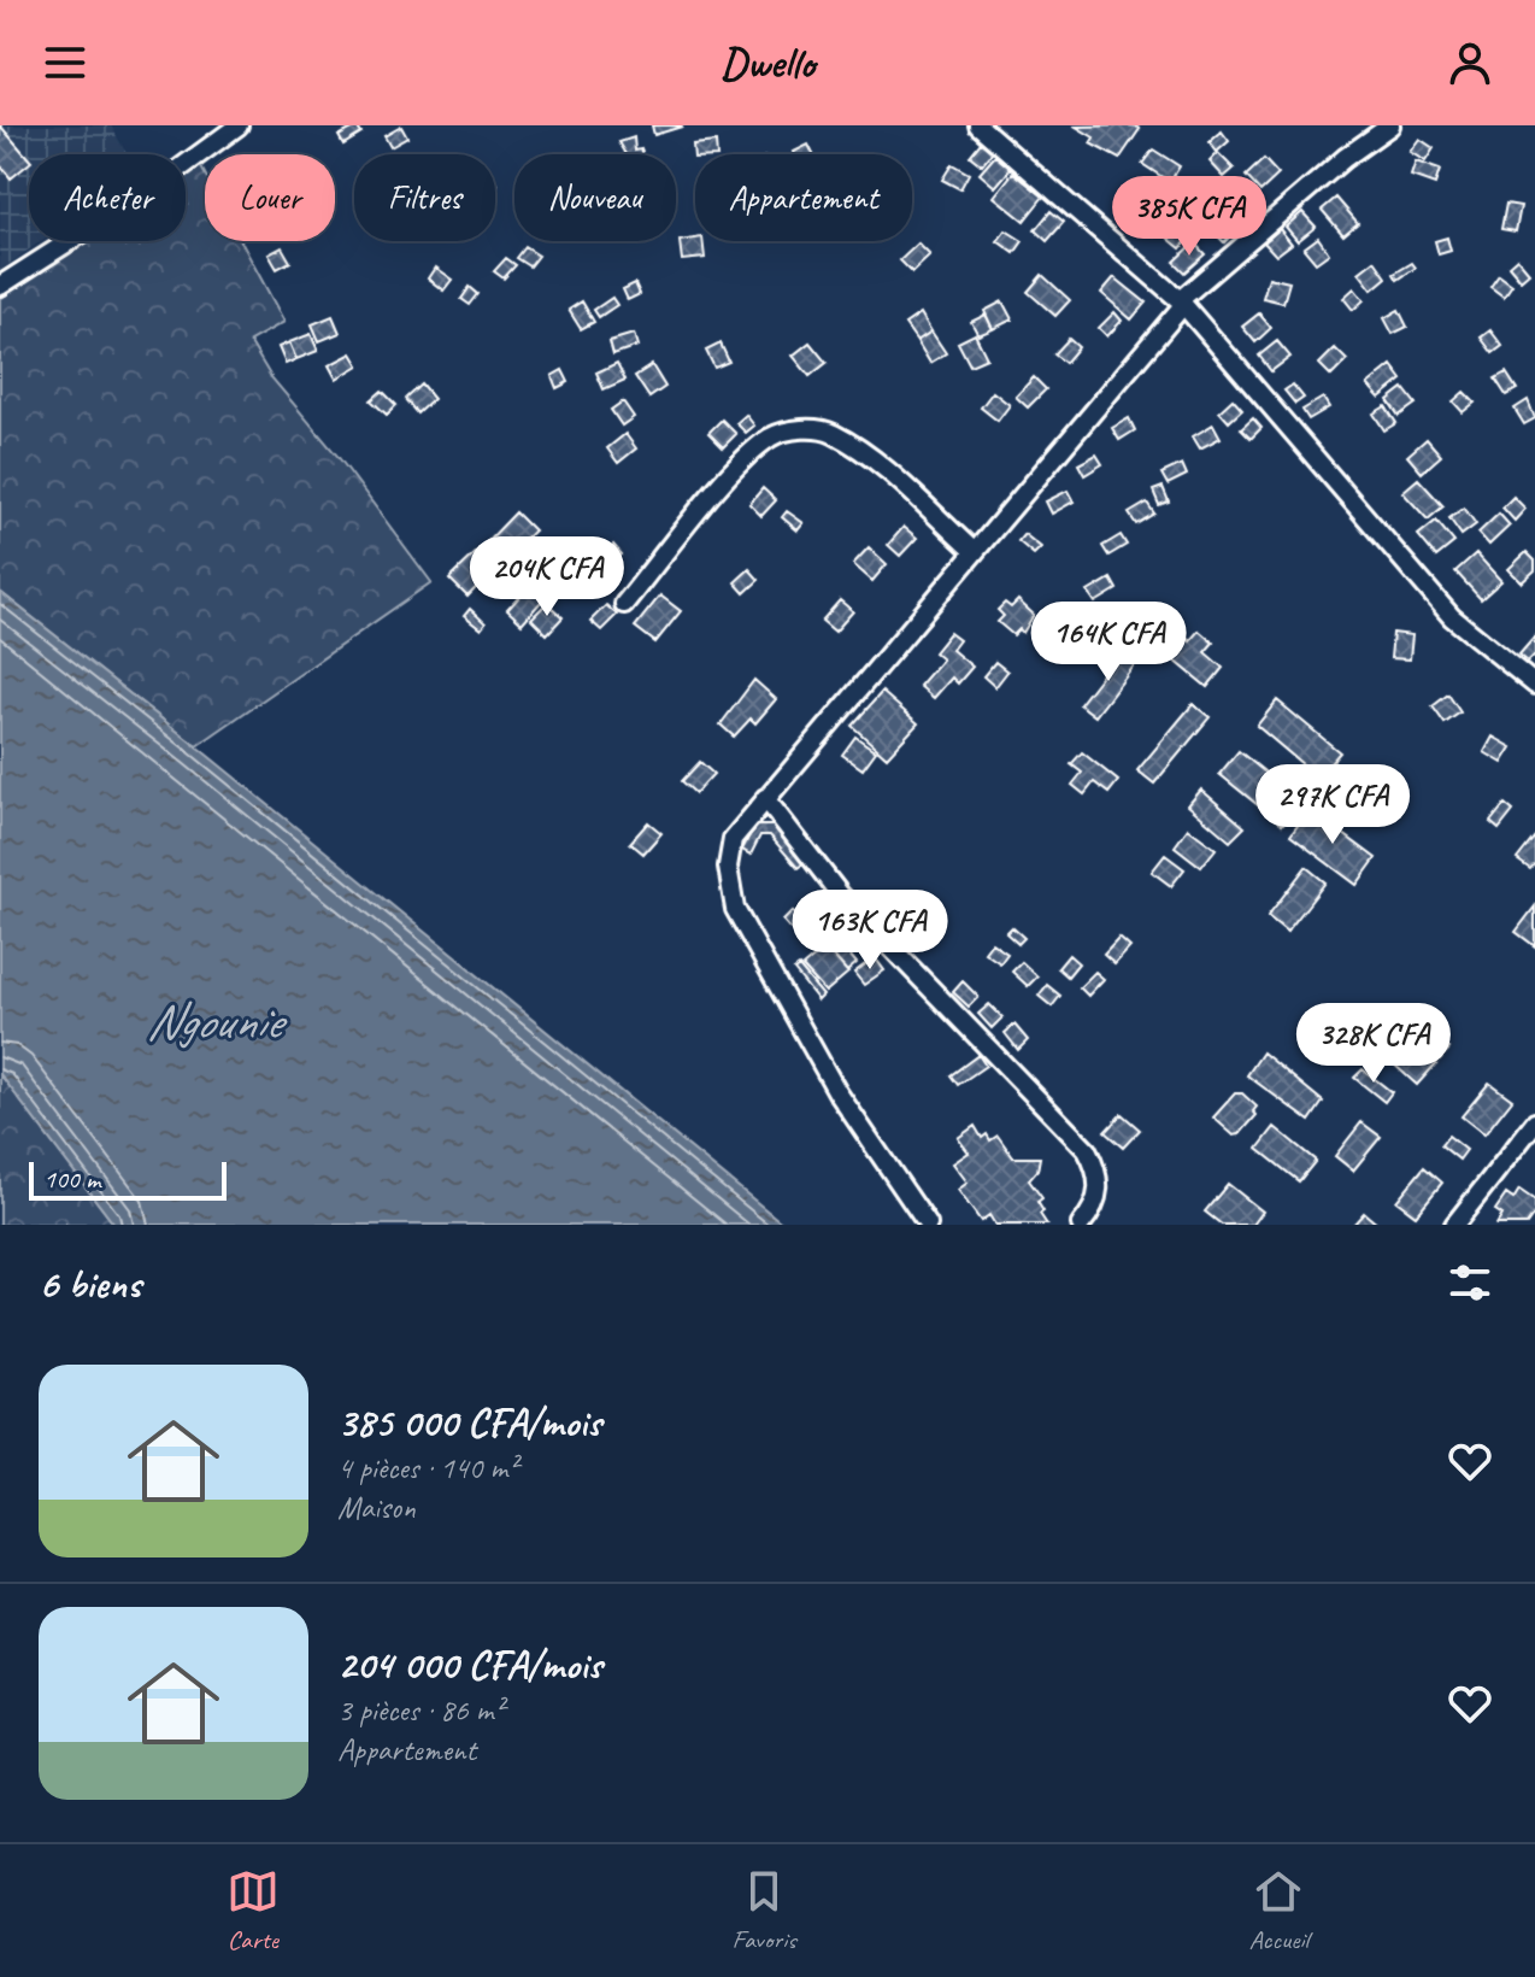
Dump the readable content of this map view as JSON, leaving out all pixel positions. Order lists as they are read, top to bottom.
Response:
{
  "water": ["Ngounie"],
  "scale_bar": "100 m",
  "page": {
    "header": "Dwello",
    "chip": [
      "Acheter",
      "Louer",
      "Filtres",
      "Nouveau",
      "Appartement"
    ],
    "price": [
      "385K CFA",
      "204K CFA",
      "164K CFA",
      "297K CFA",
      "163K CFA",
      "328K CFA"
    ],
    "scale": "100 m",
    "heading": "6 biens",
    "list": [
      {
        "name": "385 000 CFA/mois",
        "note": "4 pièces · 140 m² · Maison"
      },
      {
        "name": "204 000 CFA/mois",
        "note": "3 pièces · 86 m² · Appartement"
      }
    ],
    "tabs": ["Carte", "Favoris", "Accueil"]
  }
}
